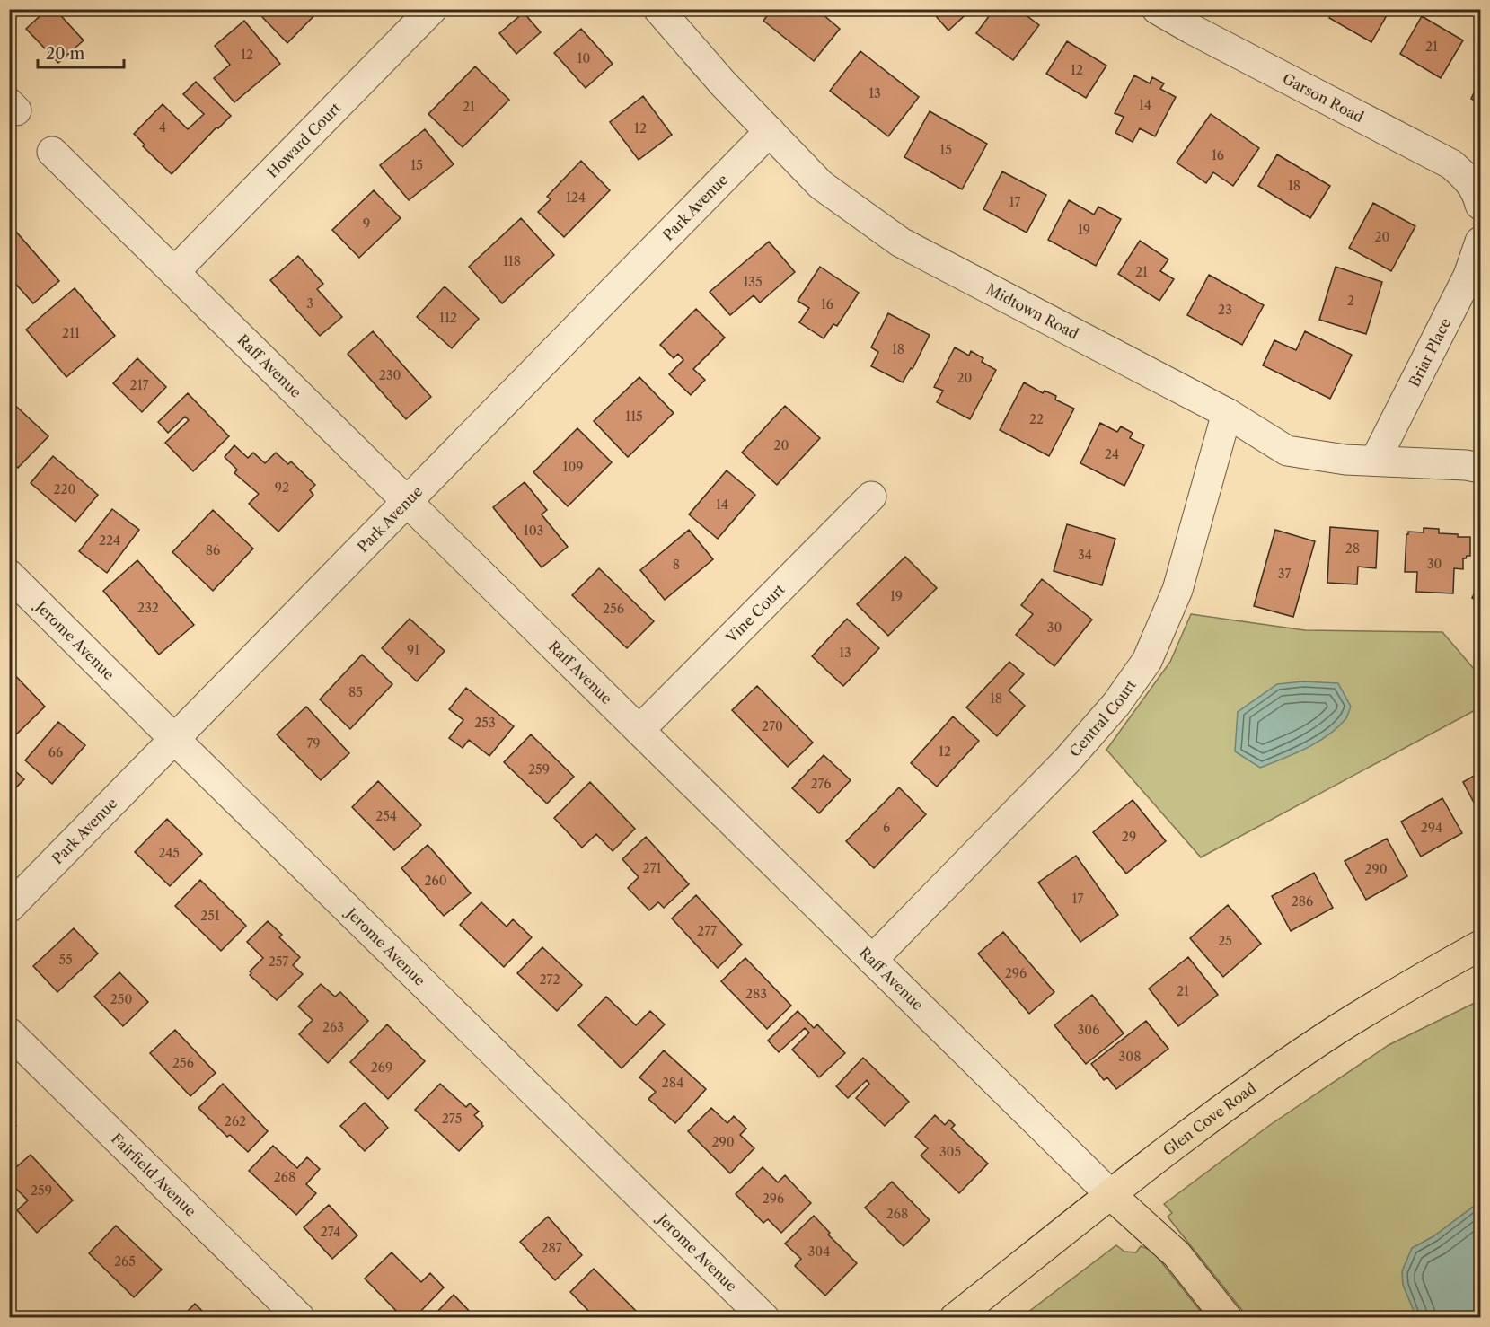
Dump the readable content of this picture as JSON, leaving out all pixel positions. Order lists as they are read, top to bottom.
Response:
{
  "streets": {
    "main road": ["Glen Cove Road"],
    "street": [
      "Garson Road",
      "Howard Court",
      "Park Avenue",
      "Midtown Road",
      "Briar Place",
      "Raff Avenue",
      "Vine Court",
      "Jerome Avenue",
      "Central Court",
      "Fairfield Avenue"
    ]
  },
  "crossings": [
    ["Howard Court", "Raff Avenue"],
    ["Park Avenue", "Midtown Road"],
    ["Park Avenue", "Raff Avenue"],
    ["Park Avenue", "Jerome Avenue"],
    ["Midtown Road", "Briar Place"],
    ["Midtown Road", "Central Court"],
    ["Raff Avenue", "Vine Court"],
    ["Raff Avenue", "Central Court"],
    ["Raff Avenue", "Glen Cove Road"]
  ],
  "house_numbers": [
    "21",
    "12",
    "10",
    "12",
    "13",
    "14",
    "21",
    "4",
    "12",
    "15",
    "16",
    "15",
    "18",
    "124",
    "17",
    "9",
    "19",
    "20",
    "118",
    "21",
    "135",
    "2",
    "3",
    "16",
    "23",
    "112",
    "211",
    "18",
    "230",
    "20",
    "217",
    "115",
    "22",
    "20",
    "24",
    "109",
    "92",
    "220",
    "14",
    "103",
    "224",
    "28",
    "86",
    "34",
    "30",
    "8",
    "37",
    "19",
    "232",
    "256",
    "30",
    "91",
    "13",
    "85",
    "18",
    "253",
    "270",
    "79",
    "12",
    "66",
    "259",
    "276",
    "254",
    "6",
    "294",
    "29",
    "245",
    "271",
    "290",
    "260",
    "17",
    "286",
    "251",
    "277",
    "25",
    "55",
    "257",
    "296",
    "272",
    "21",
    "283",
    "250",
    "263",
    "306",
    "308",
    "256",
    "269",
    "284",
    "275",
    "262",
    "290",
    "305",
    "268",
    "259",
    "296",
    "268",
    "274",
    "287",
    "304",
    "265"
  ],
  "scale_bar": "20 m"
}
